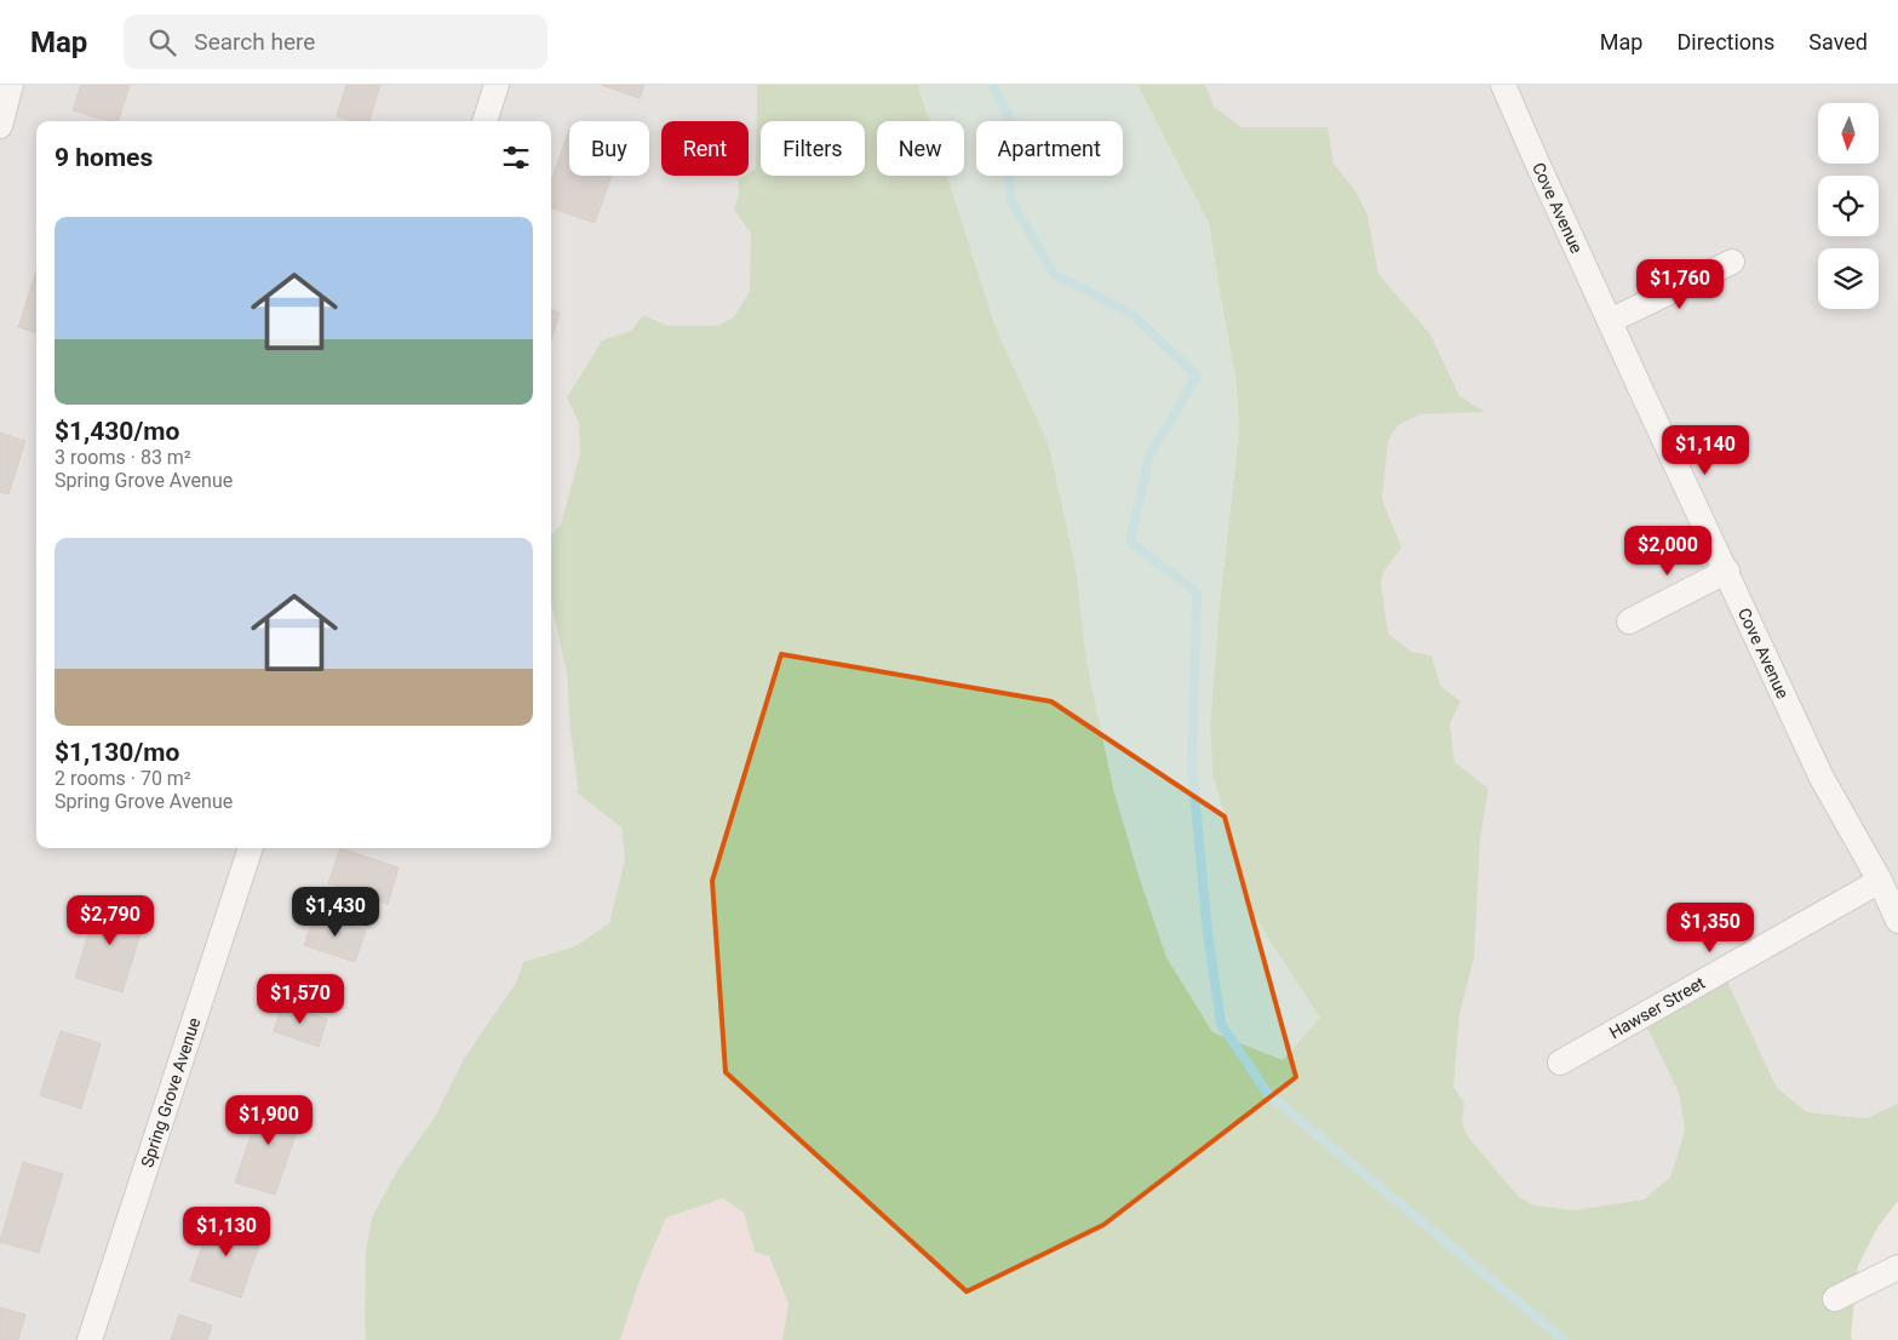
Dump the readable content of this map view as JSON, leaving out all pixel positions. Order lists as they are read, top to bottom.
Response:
{
  "streets": {
    "street": ["Cove Avenue", "Hawser Street", "Spring Grove Avenue"]
  },
  "crossings": [
    ["Cove Avenue", "Hawser Street"]
  ],
  "north": "bottom",
  "page": {
    "header": "Map",
    "search": "Search here",
    "nav": ["Map", "Directions", "Saved"],
    "chip": [
      "Buy",
      "Rent",
      "Filters",
      "New",
      "Apartment"
    ],
    "heading": "9 homes",
    "list": [
      {
        "name": "$1,430/mo",
        "note": "3 rooms · 83 m² · Spring Grove Avenue"
      },
      {
        "name": "$1,130/mo",
        "note": "2 rooms · 70 m² · Spring Grove Avenue"
      }
    ],
    "price": [
      "$1,760",
      "$1,140",
      "$2,000",
      "$1,430",
      "$2,790",
      "$1,350",
      "$1,570",
      "$1,900",
      "$1,130"
    ]
  }
}
